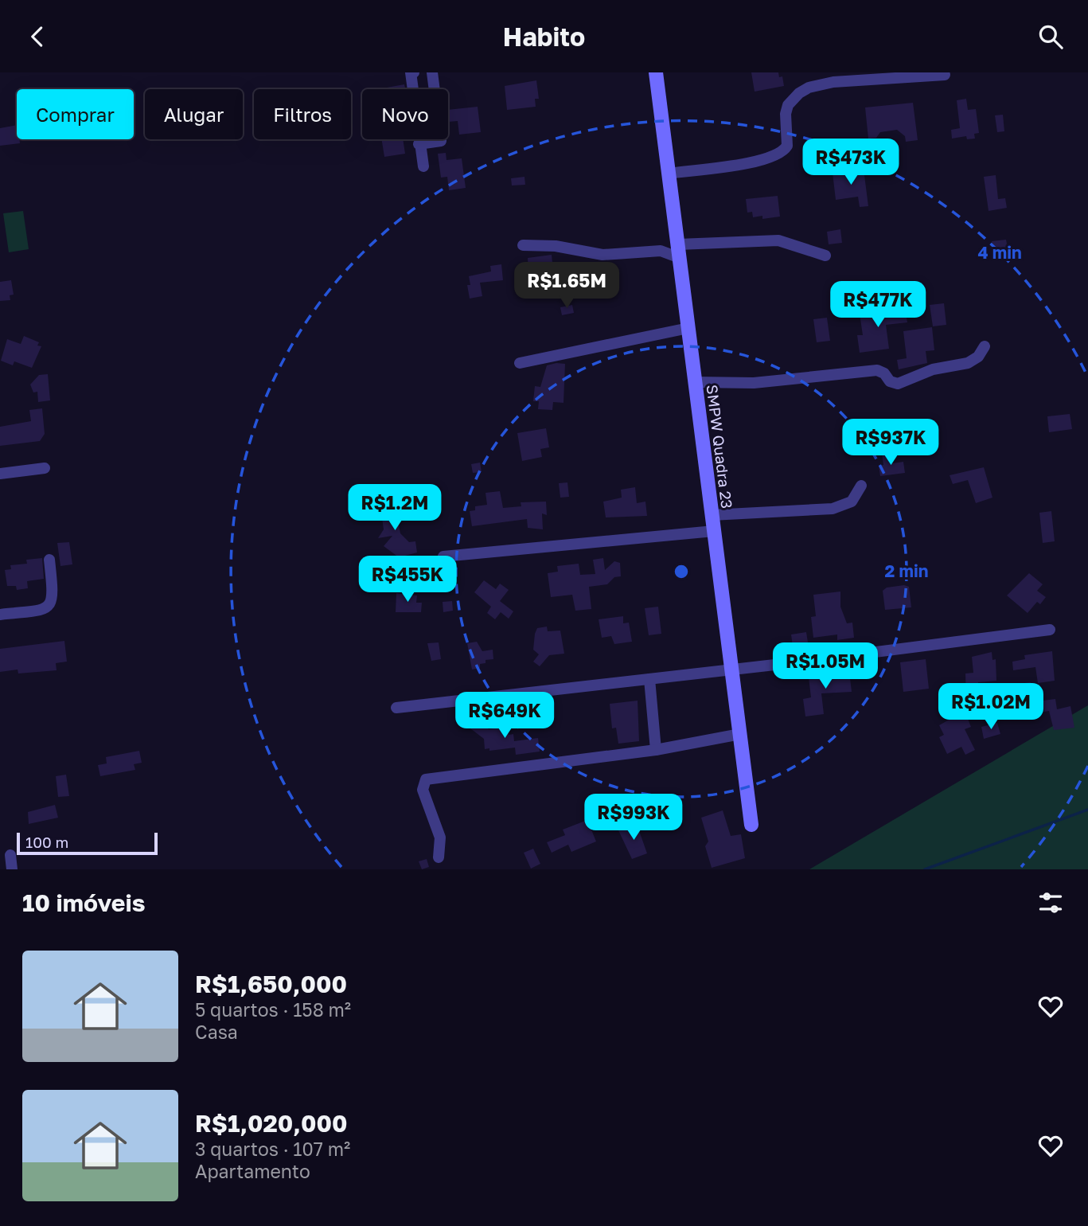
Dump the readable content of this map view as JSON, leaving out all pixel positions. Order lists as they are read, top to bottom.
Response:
{
  "streets": {
    "street": ["SMPW Quadra 23"]
  },
  "scale_bar": "100 m",
  "page": {
    "header": "Habito",
    "chip": [
      "Comprar",
      "Alugar",
      "Filtros",
      "Novo"
    ],
    "price": [
      "R$473K",
      "R$1.65M",
      "R$477K",
      "R$937K",
      "R$1.2M",
      "R$455K",
      "R$1.05M",
      "R$1.02M",
      "R$649K",
      "R$993K"
    ],
    "scale": "100 m",
    "heading": "10 imóveis",
    "list": [
      {
        "name": "R$1,650,000",
        "note": "5 quartos · 158 m² · Casa"
      },
      {
        "name": "R$1,020,000",
        "note": "3 quartos · 107 m² · Apartamento"
      }
    ]
  },
  "rings": ["4 min", "2 min"]
}
